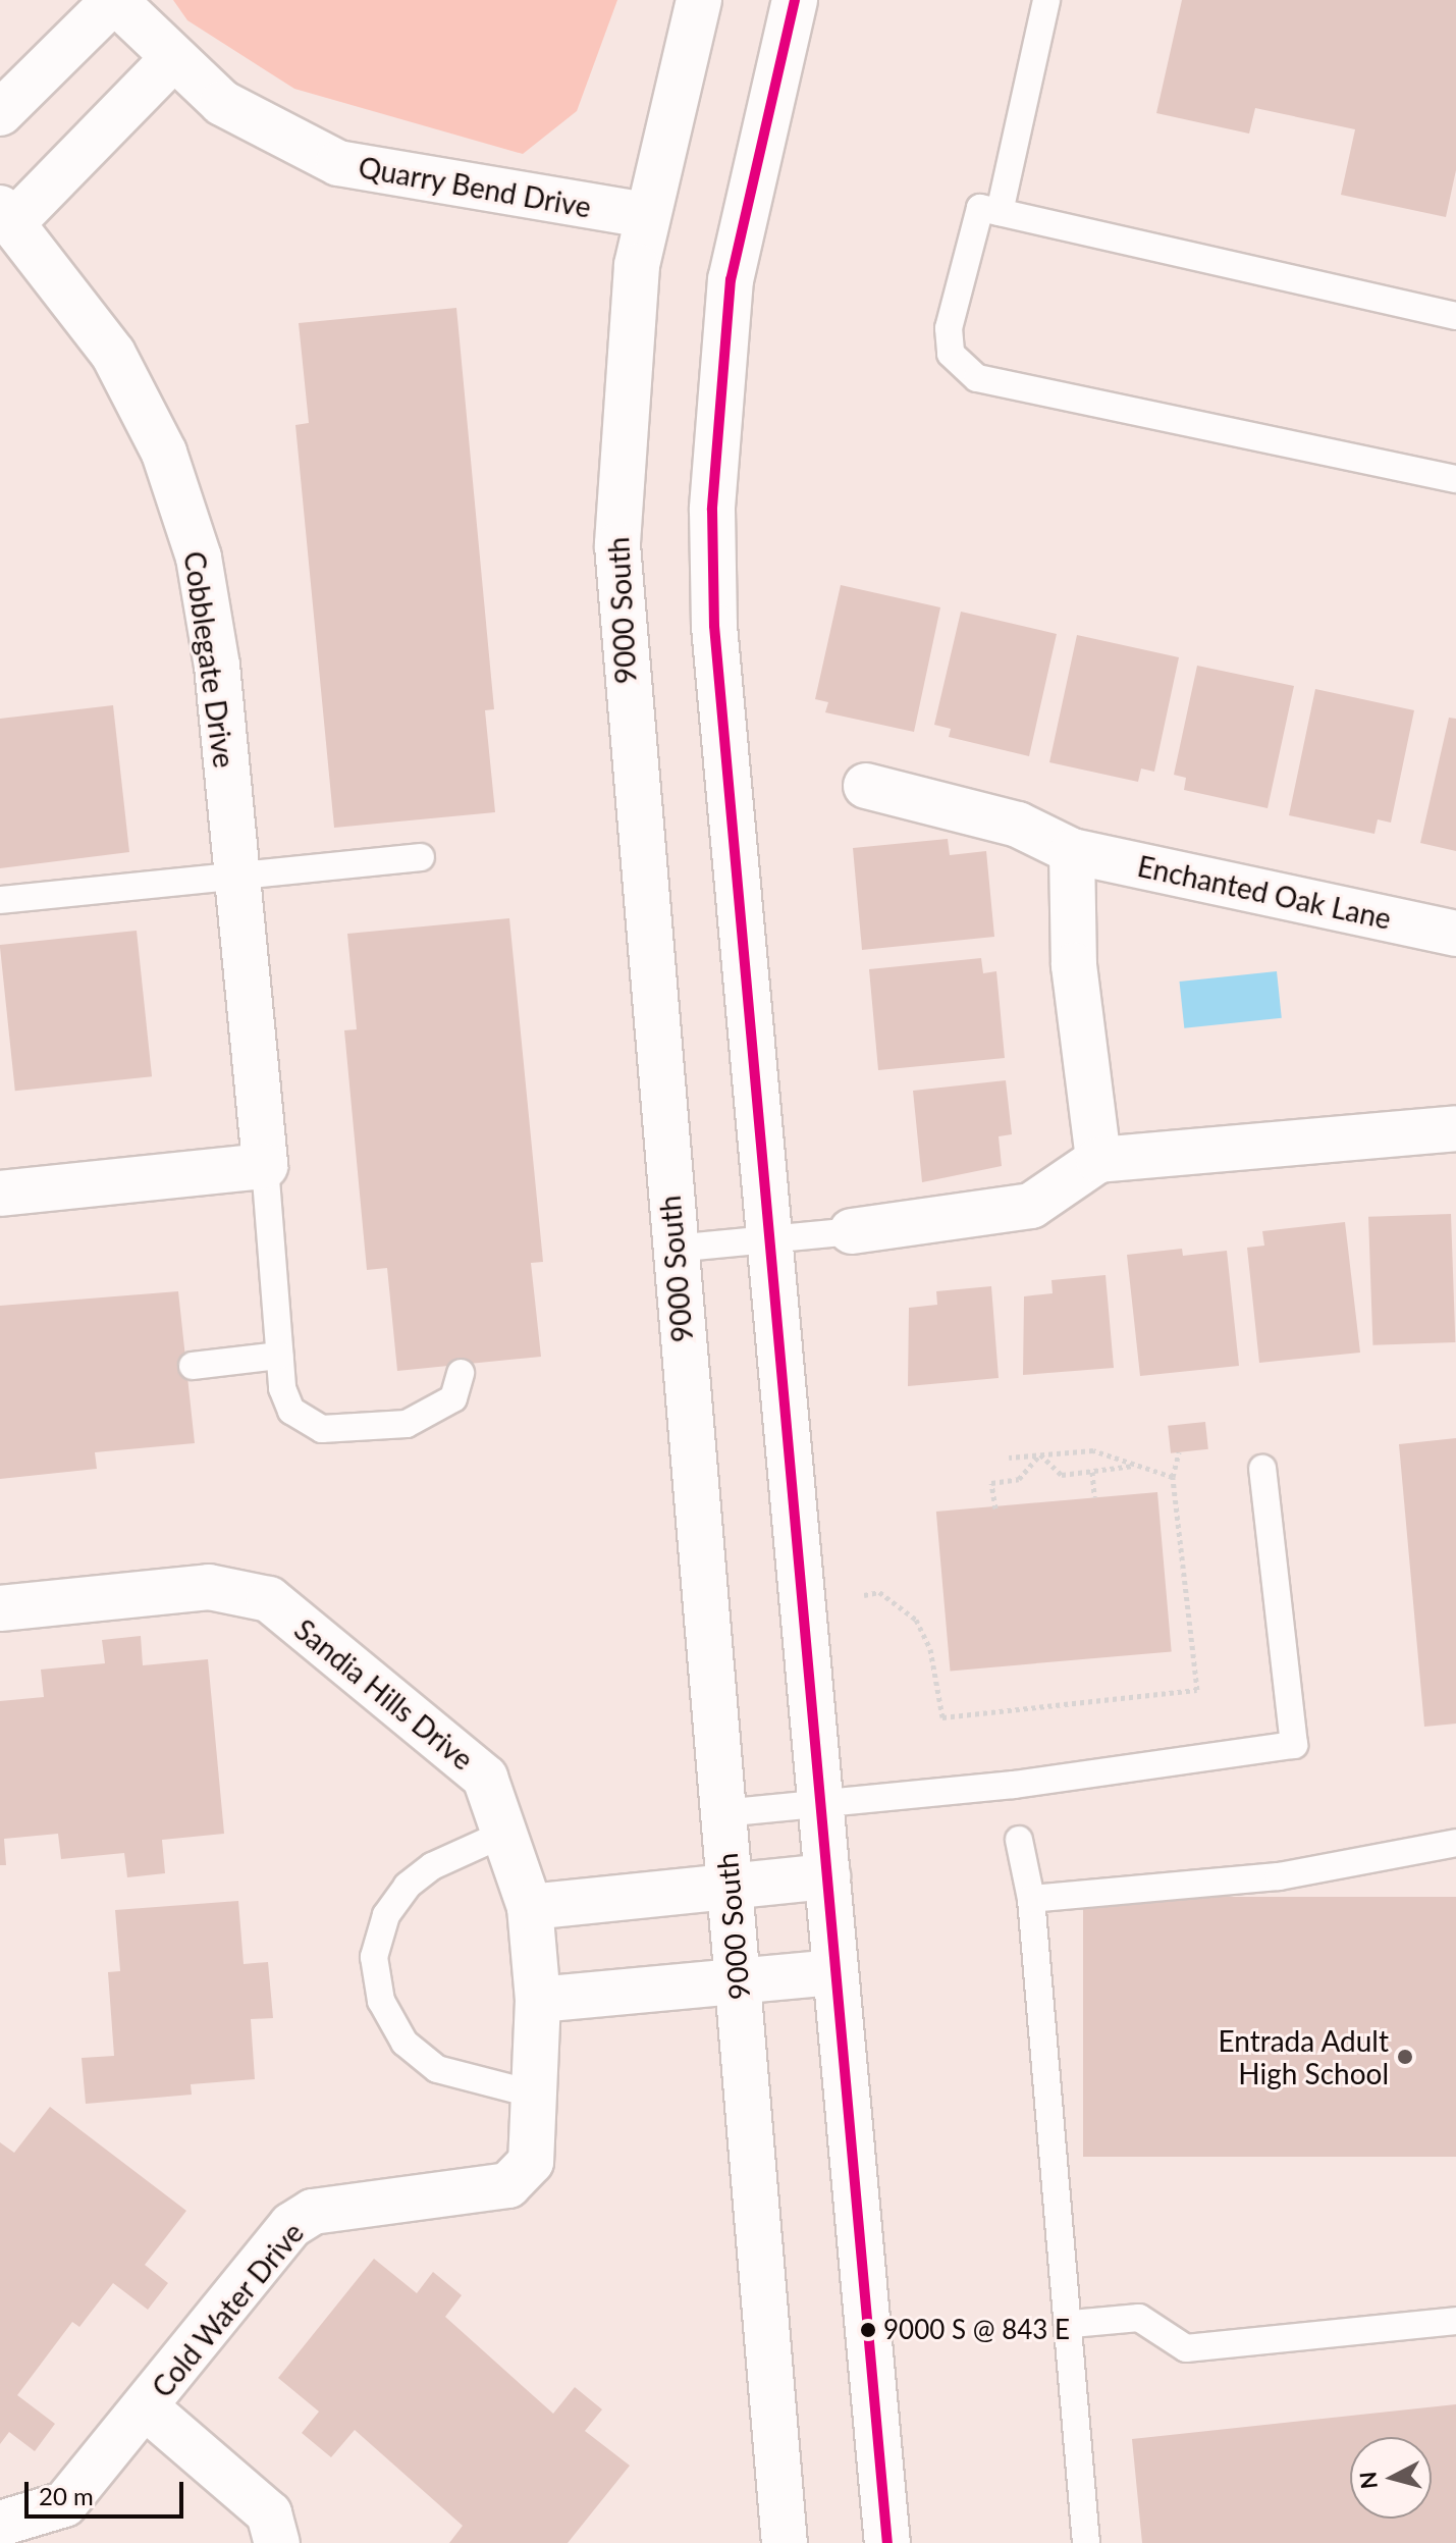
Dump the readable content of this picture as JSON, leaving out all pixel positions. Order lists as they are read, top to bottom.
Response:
{
  "streets": {
    "street": [
      "Quarry Bend Drive",
      "9000 South",
      "Cobblegate Drive",
      "Enchanted Oak Lane",
      "Sandia Hills Drive",
      "Cold Water Drive"
    ]
  },
  "crossings": [
    ["Quarry Bend Drive", "9000 South"],
    ["Sandia Hills Drive", "Cold Water Drive"]
  ],
  "places": ["Entrada Adult High School", "9000 S @ 843 E"],
  "scale_bar": "20 m",
  "north": "left"
}
